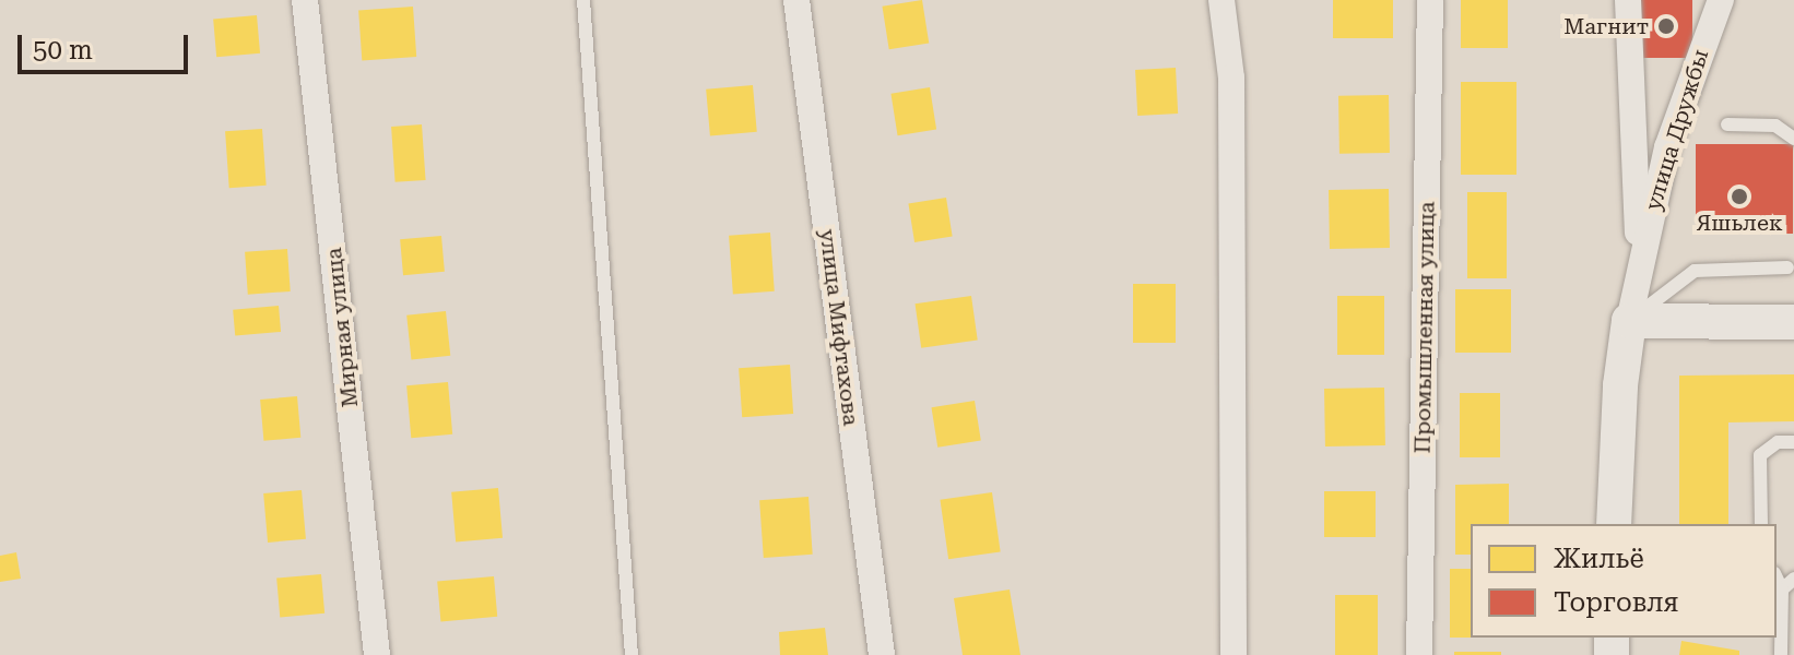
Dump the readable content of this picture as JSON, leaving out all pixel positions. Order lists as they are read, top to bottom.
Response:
{
  "streets": {
    "street": [
      "улица Дружбы",
      "Мирная улица",
      "улица Мифтахова",
      "Промышленная улица"
    ]
  },
  "places": ["Магнит", "Яшьлек"],
  "legend": ["Жильё", "Торговля"],
  "scale_bar": "50 m"
}
